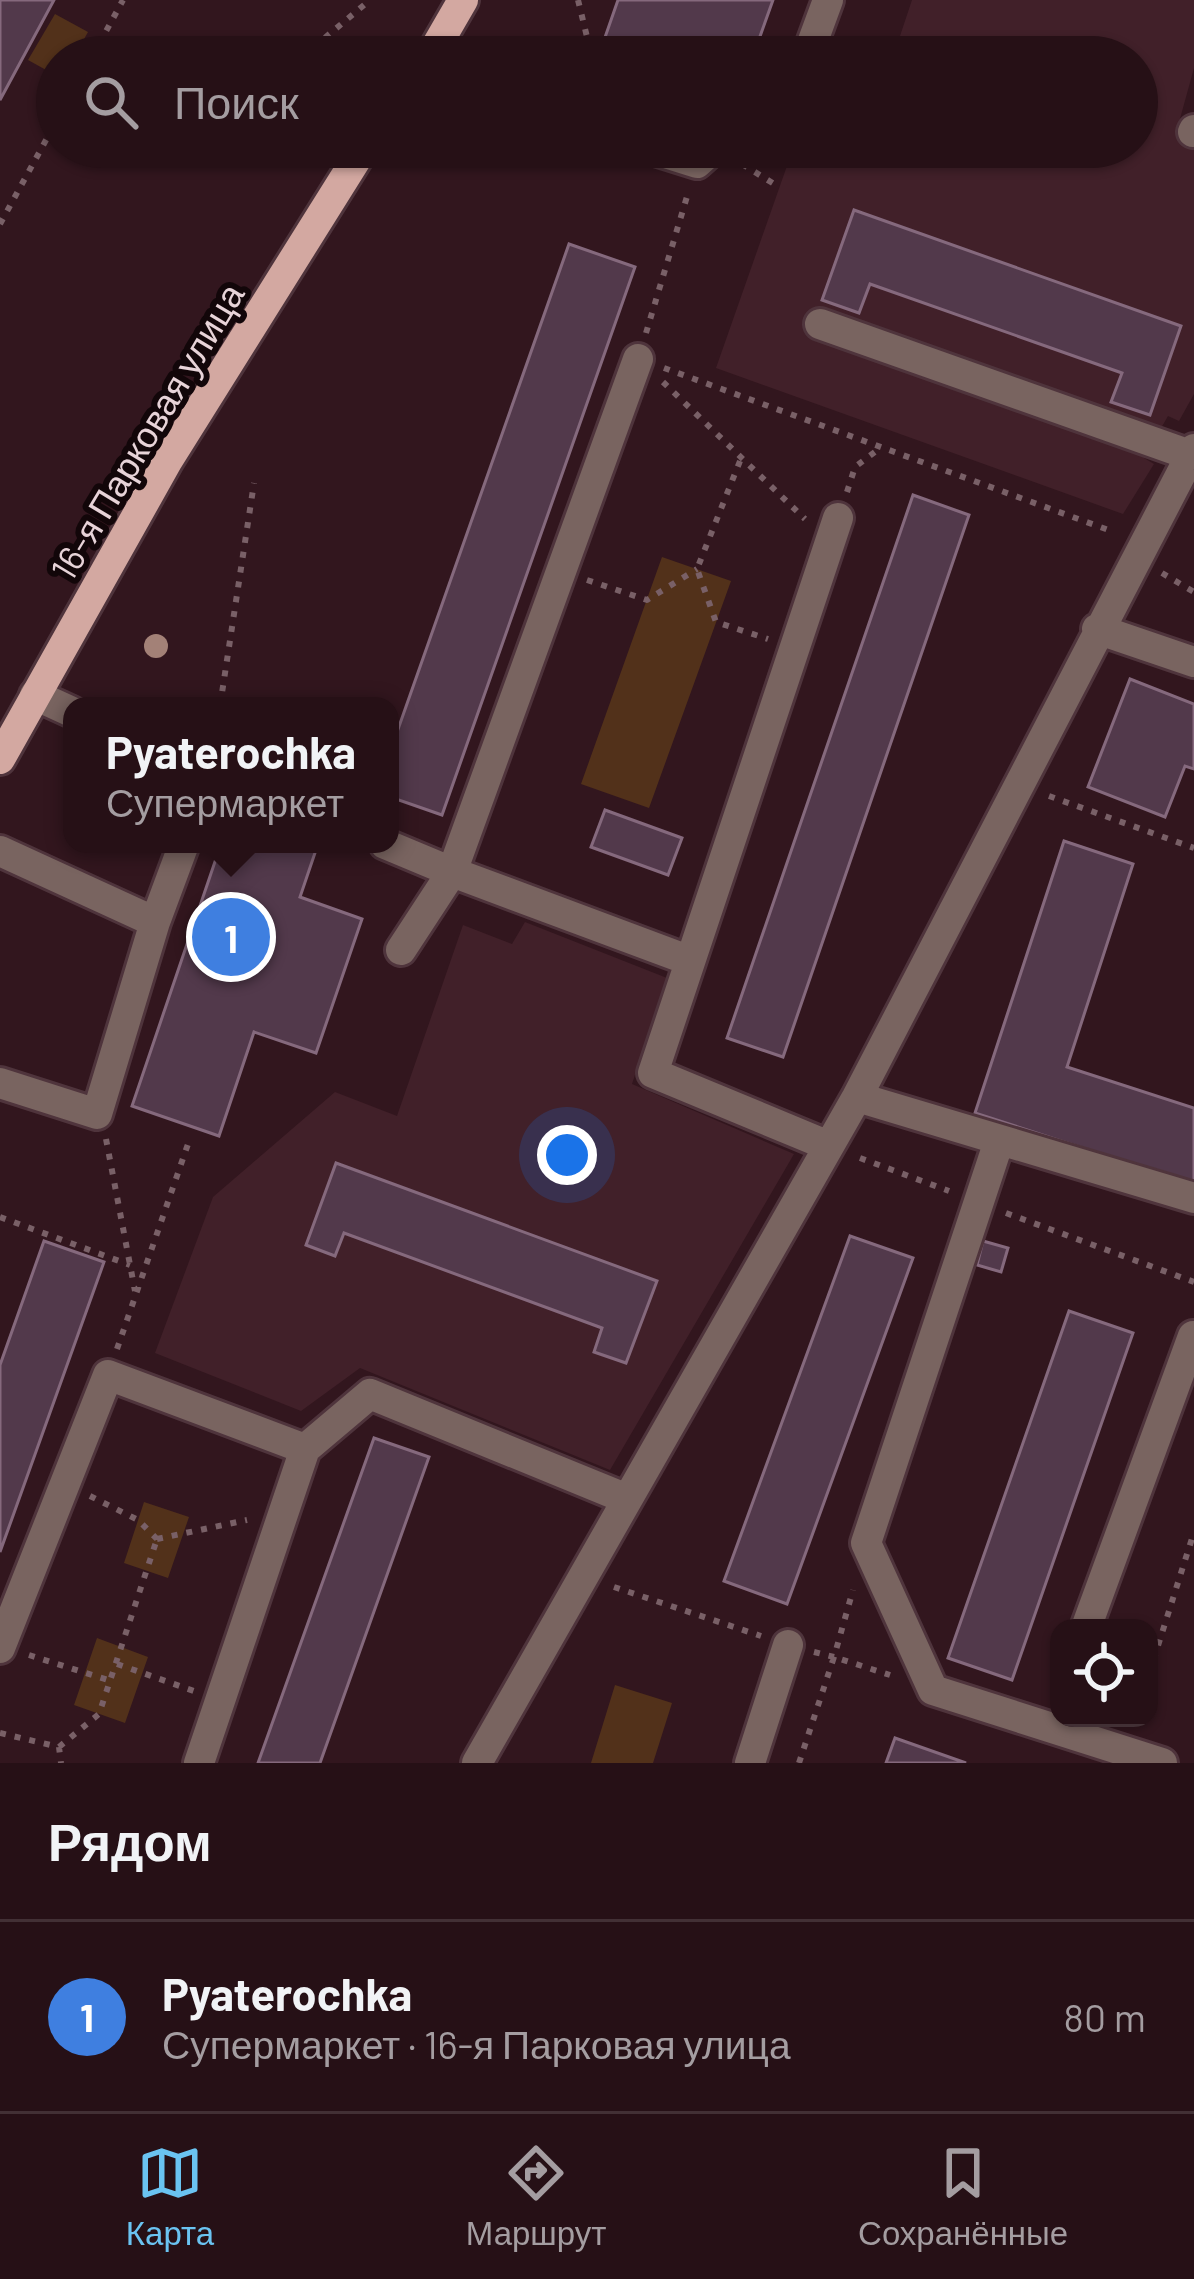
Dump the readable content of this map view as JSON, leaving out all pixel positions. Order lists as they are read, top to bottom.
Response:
{
  "streets": {
    "main road": ["16-я Парковая улица"]
  },
  "page": {
    "search": "Поиск",
    "popup": ["Pyaterochka", "Супермаркет"],
    "pins": "1",
    "heading": "Рядом",
    "list": [
      {
        "mark": "1",
        "name": "Pyaterochka",
        "note": "Супермаркет · 16-я Парковая улица",
        "value": "80 m"
      }
    ],
    "nav": ["Карта", "Маршрут", "Сохранённые"]
  }
}
